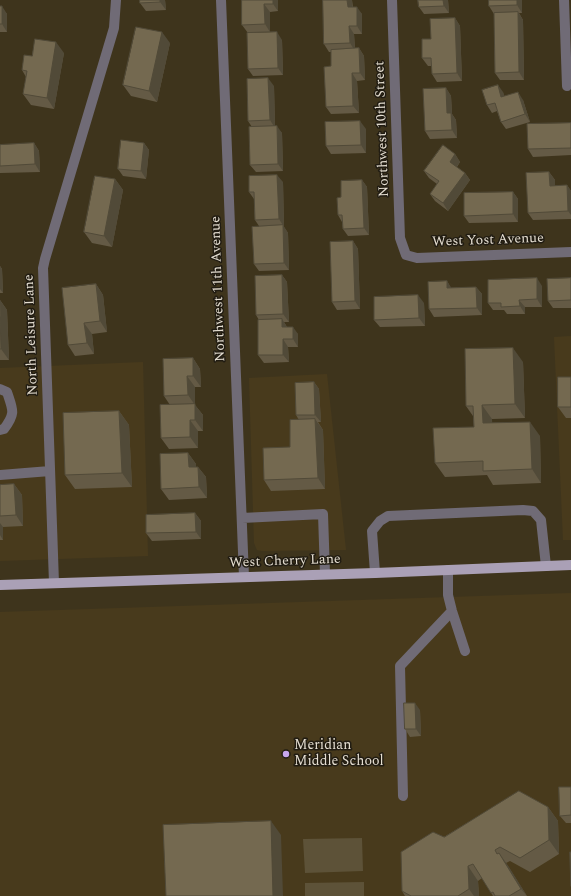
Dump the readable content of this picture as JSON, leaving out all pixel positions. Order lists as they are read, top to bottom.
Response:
{
  "streets": {
    "main road": ["West Cherry Lane"],
    "street": [
      "Northwest 10th Street",
      "West Yost Avenue",
      "Northwest 11th Avenue",
      "North Leisure Lane"
    ]
  },
  "crossings": [
    ["Northwest 10th Street", "West Yost Avenue"],
    ["Northwest 11th Avenue", "West Cherry Lane"],
    ["North Leisure Lane", "West Cherry Lane"]
  ],
  "places": ["Meridian Middle School"]
}
